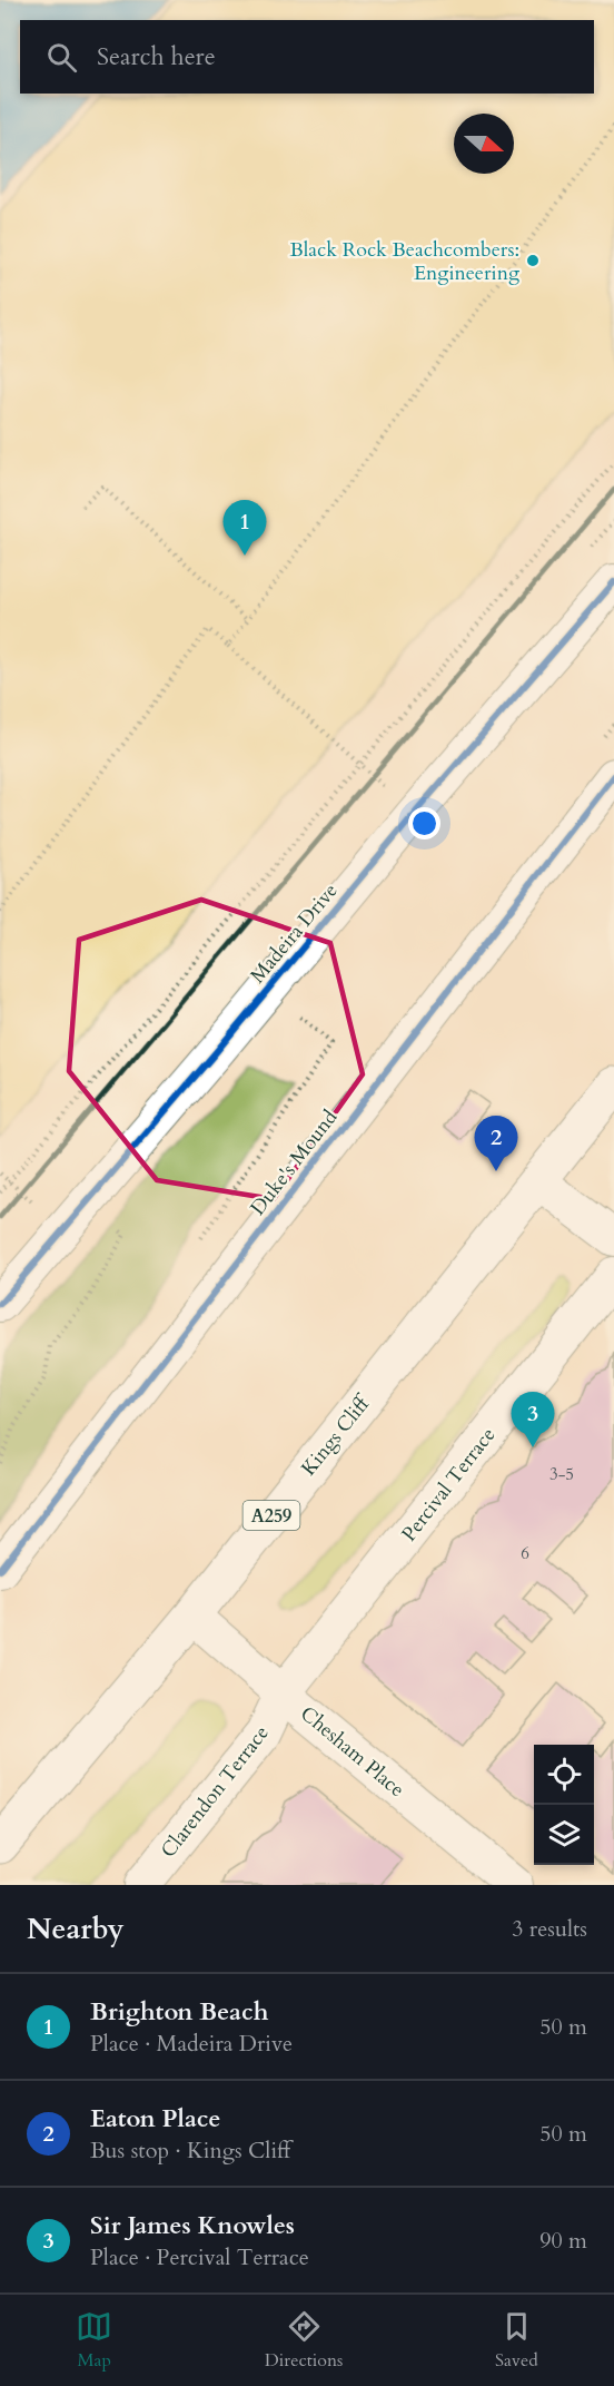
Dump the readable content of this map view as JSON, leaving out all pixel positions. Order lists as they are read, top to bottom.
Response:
{
  "streets": {
    "main road": ["Kings Cliff", "A259"],
    "street": [
      "Madeira Drive",
      "Duke's Mound",
      "Percival Terrace",
      "Chesham Place",
      "Clarendon Terrace"
    ]
  },
  "crossings": [
    ["Kings Cliff", "Chesham Place"],
    ["Percival Terrace", "Chesham Place"],
    ["Percival Terrace", "Clarendon Terrace"],
    ["Chesham Place", "Clarendon Terrace"]
  ],
  "places": ["Black Rock Beachcombers: Engineering"],
  "house_numbers": ["3-5", "6"],
  "north": "right",
  "page": {
    "search": "Search here",
    "pins": ["1", "2", "3"],
    "heading": ["Nearby", "3 results"],
    "list": [
      {
        "mark": "1",
        "name": "Brighton Beach",
        "note": "Place · Madeira Drive",
        "value": "50 m"
      },
      {
        "mark": "2",
        "name": "Eaton Place",
        "note": "Bus stop · Kings Cliff",
        "value": "50 m"
      },
      {
        "mark": "3",
        "name": "Sir James Knowles",
        "note": "Place · Percival Terrace",
        "value": "90 m"
      }
    ],
    "nav": ["Map", "Directions", "Saved"]
  }
}
